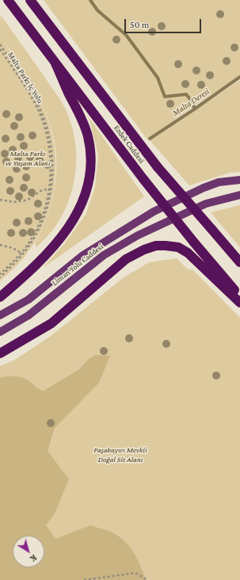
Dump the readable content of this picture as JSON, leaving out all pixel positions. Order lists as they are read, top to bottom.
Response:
{
  "streets": {
    "highway": ["Erdek Caddesi"],
    "main road": ["Liman Yolu Caddesi"],
    "path": ["Malta Parkı İç Yolu"]
  },
  "water": ["Malta Deresi"],
  "parks": ["Malta Parkı ve Yaşam Alanı", "Paşabayırı Mevkii Doğal Sit Alanı"],
  "scale_bar": "50 m",
  "north": "bottom right"
}
